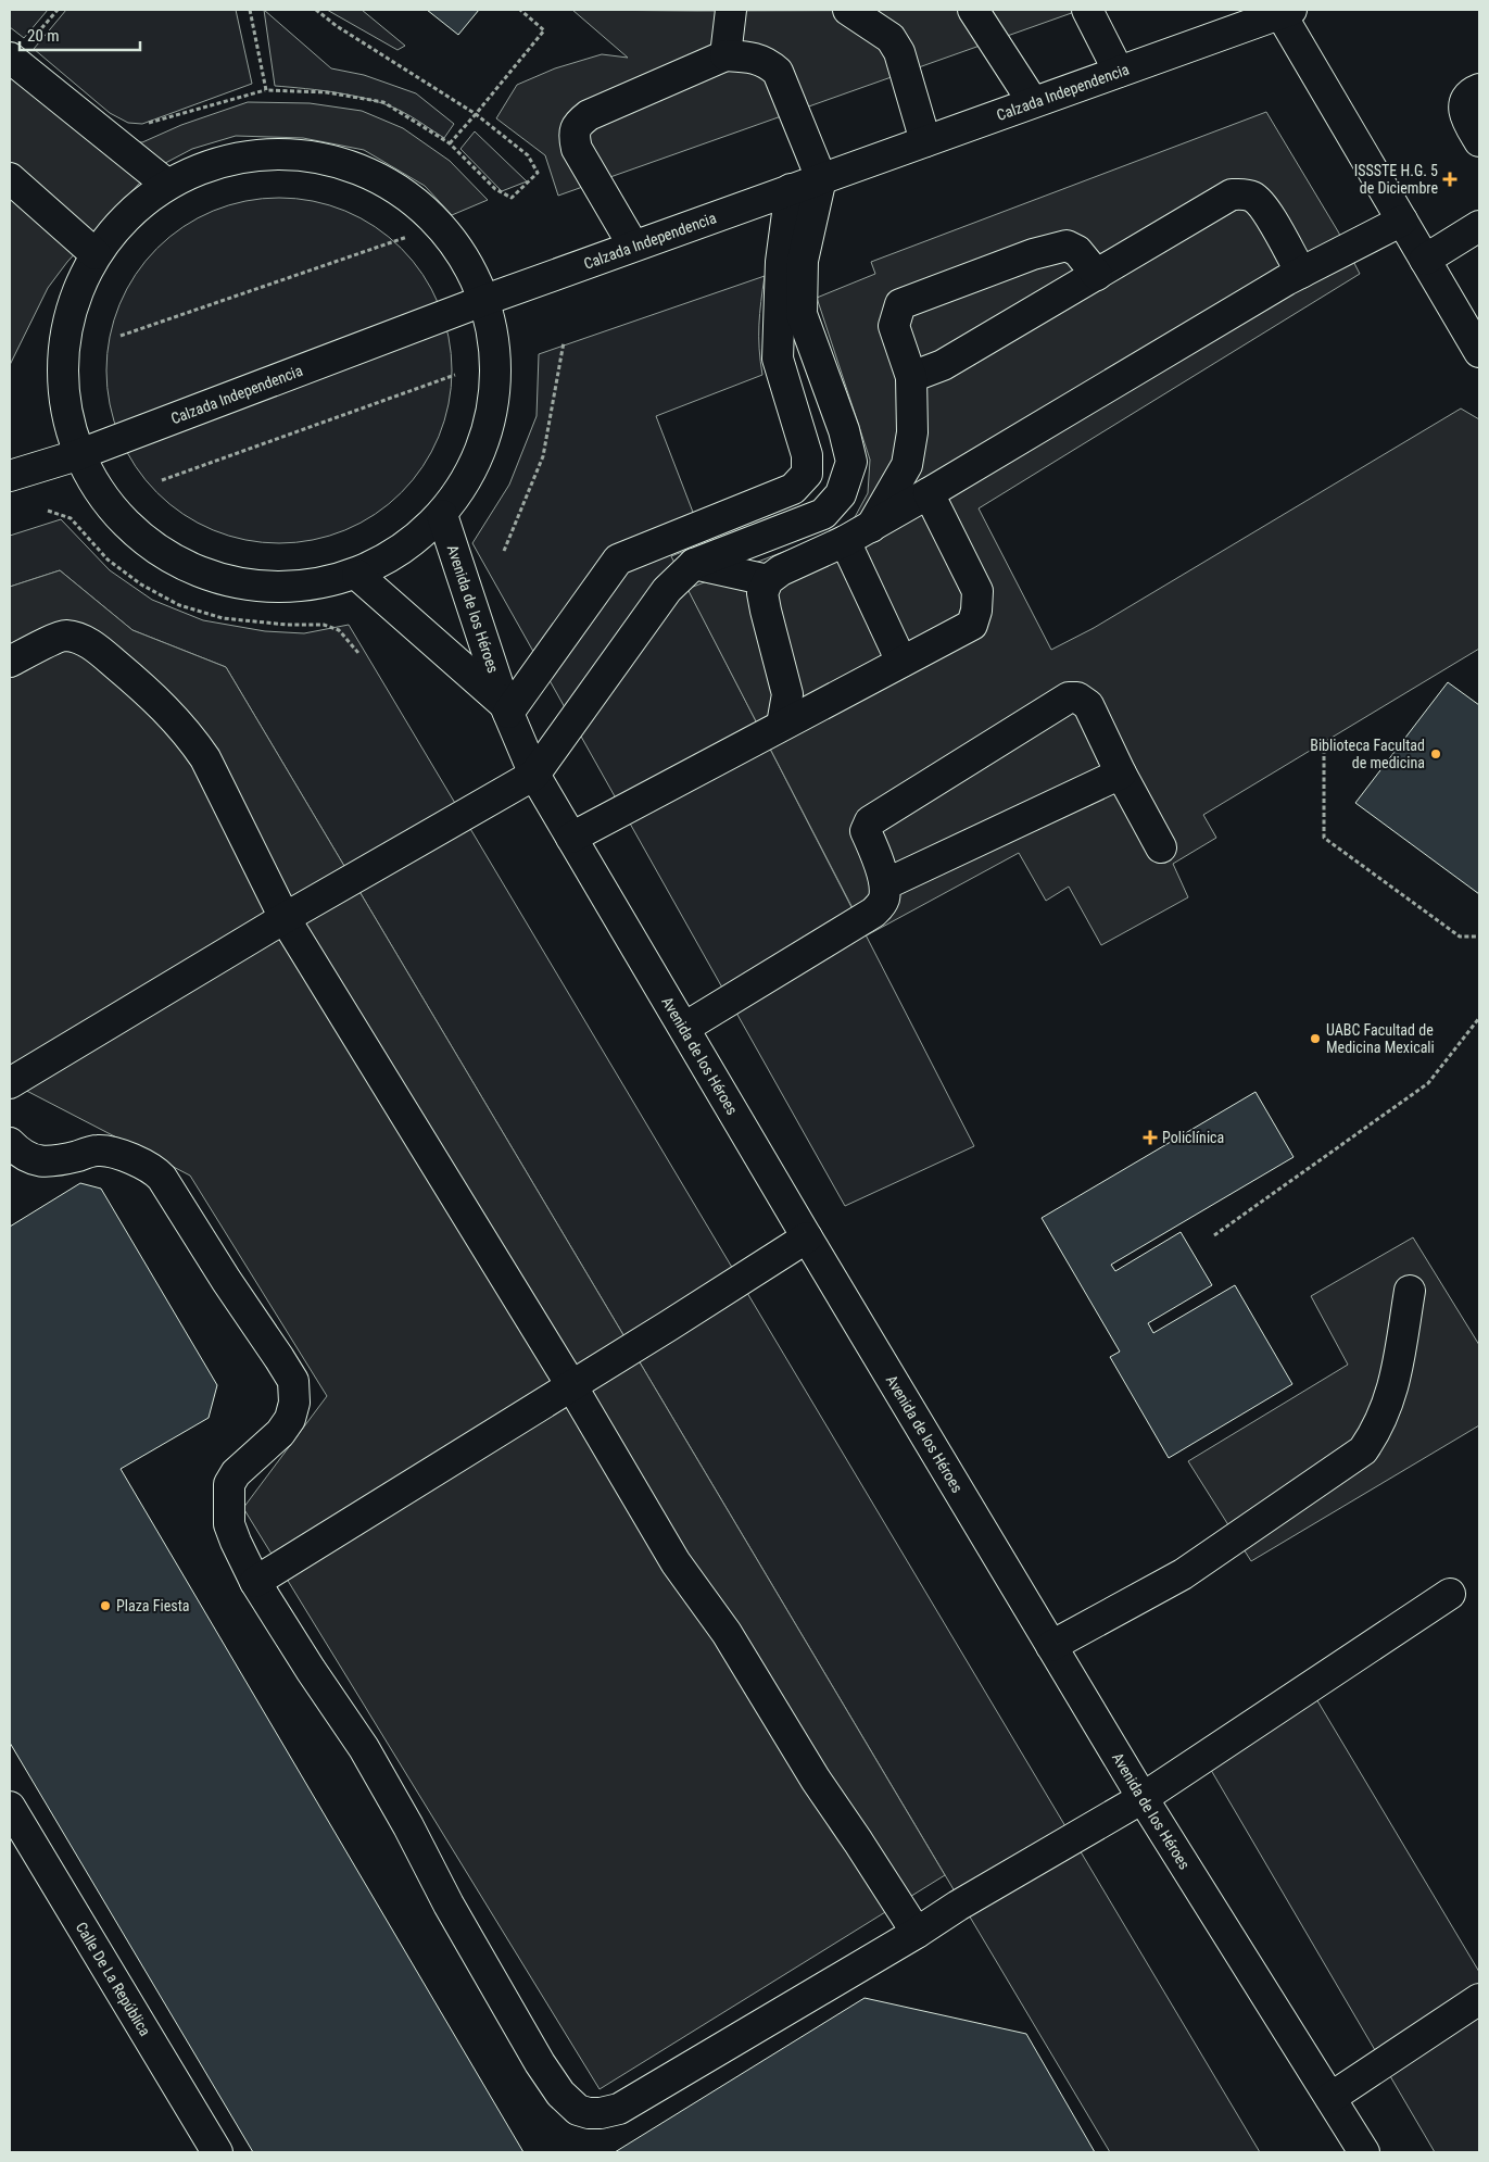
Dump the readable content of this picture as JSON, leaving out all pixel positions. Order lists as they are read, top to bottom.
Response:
{
  "streets": {
    "street": ["Calzada Independencia", "Avenida de los Héroes", "Calle De La República"]
  },
  "places": {
    "health": ["ISSSTE H.G. 5 de Diciembre", "Policlínica"],
    "other": ["Biblioteca Facultad de medicina", "UABC Facultad de Medicina Mexicali", "Plaza Fiesta"]
  },
  "scale_bar": "20 m"
}
